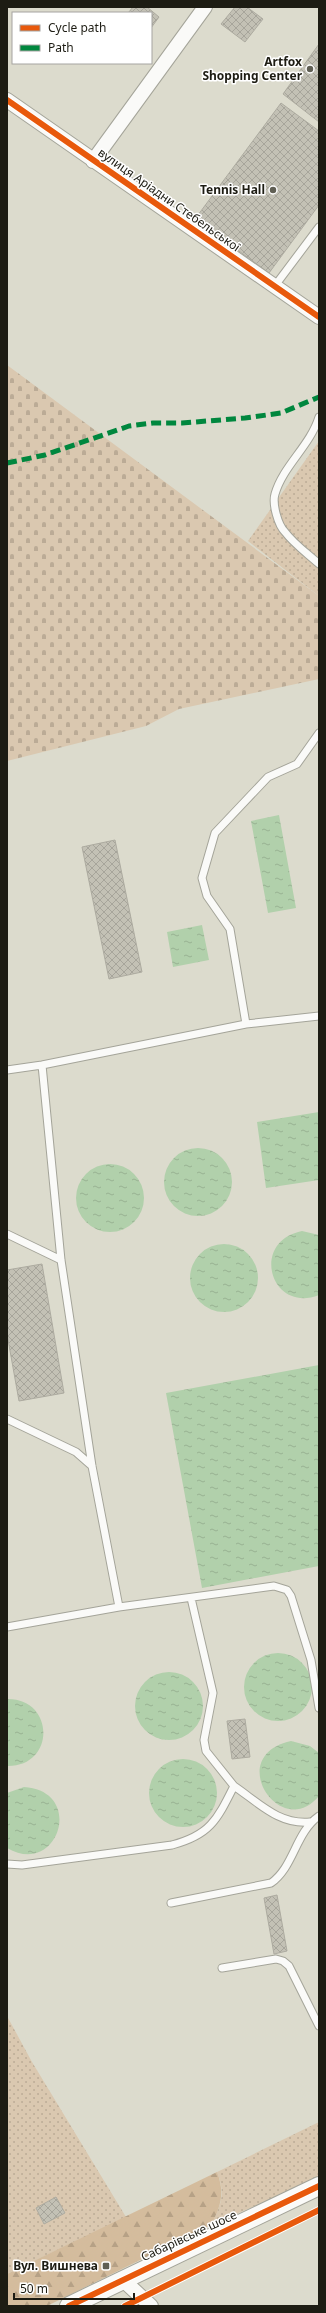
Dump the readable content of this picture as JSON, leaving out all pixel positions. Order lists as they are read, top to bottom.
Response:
{
  "streets": {
    "street": ["вулиця Аріадни Стебельської", "Сабарівське шосе"]
  },
  "places": {
    "other": ["Artfox Shopping Center", "Tennis Hall"],
    "transit": ["Вул. Вишнева"]
  },
  "legend": ["Cycle path", "Path"],
  "scale_bar": "50 m"
}
